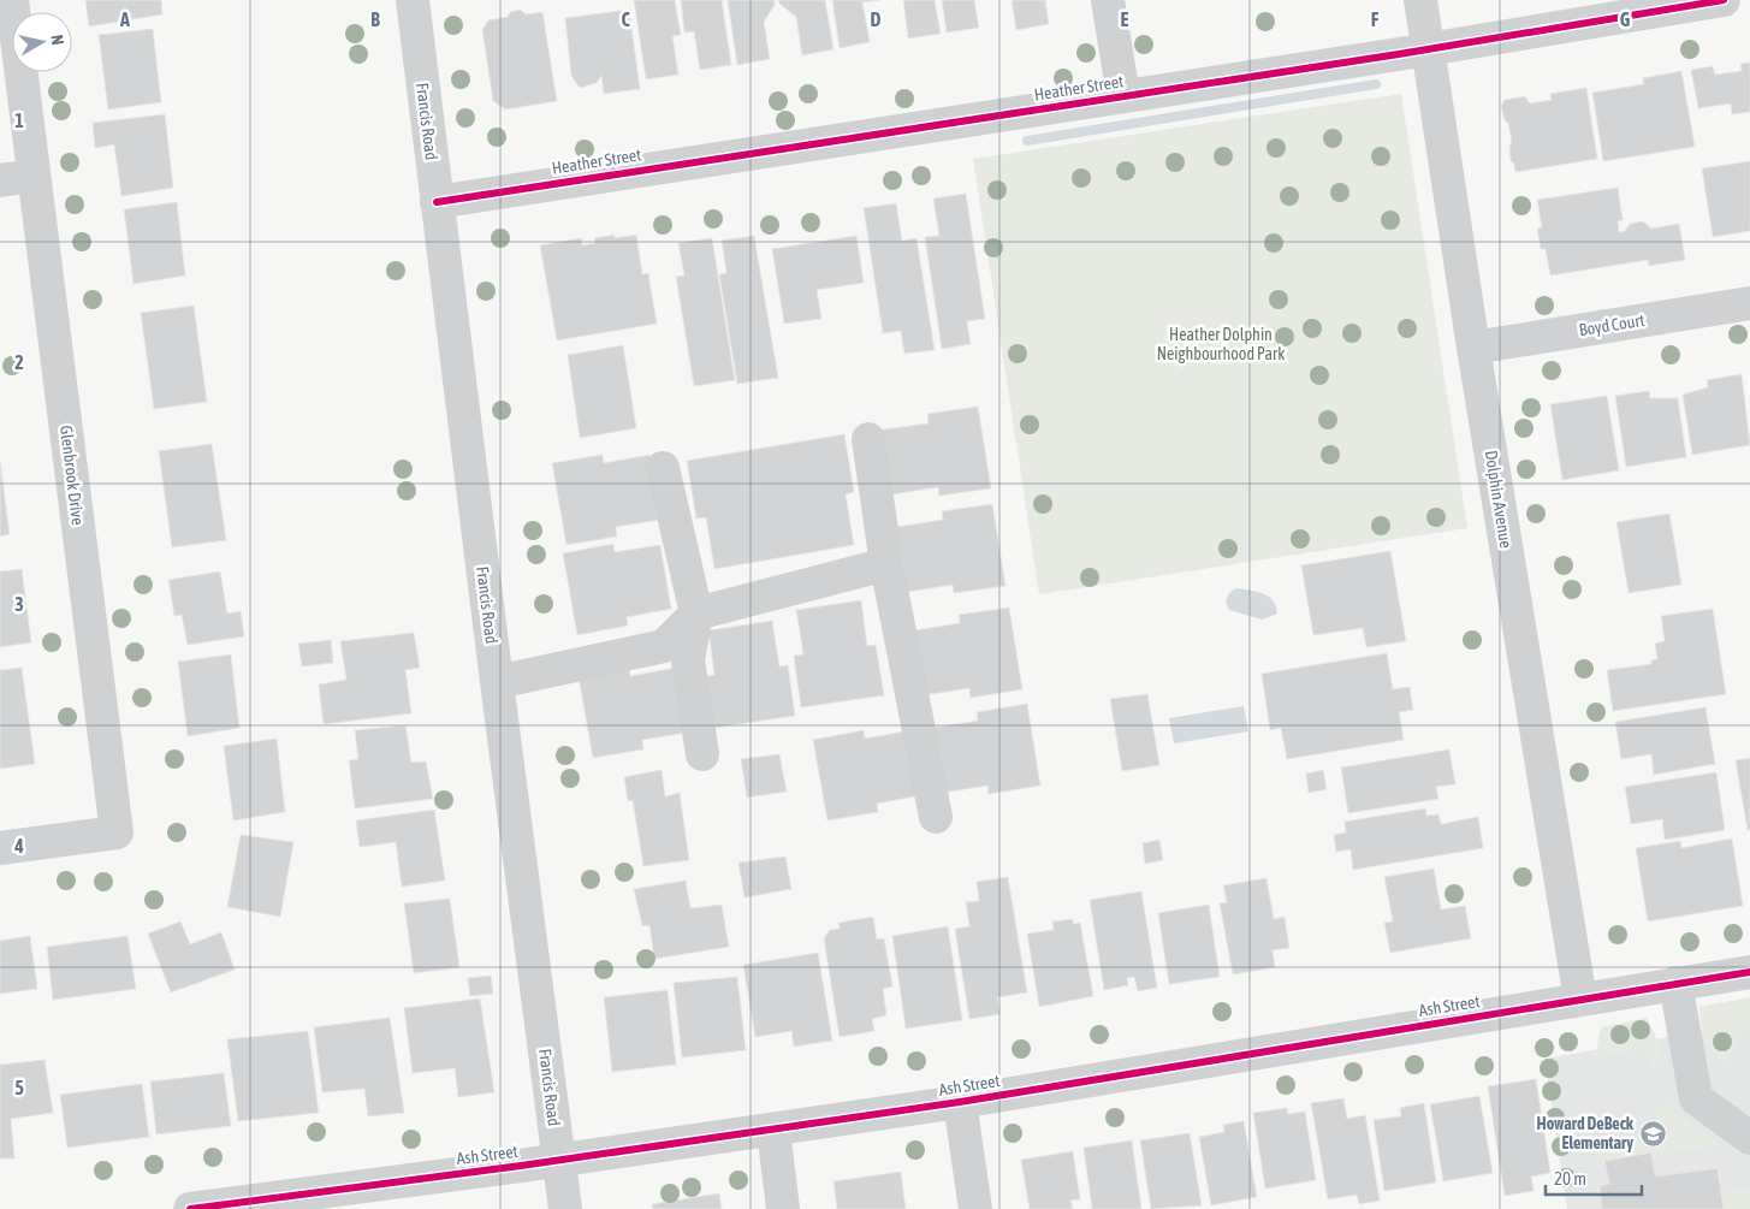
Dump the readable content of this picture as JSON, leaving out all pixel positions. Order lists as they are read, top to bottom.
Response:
{
  "streets": {
    "street": [
      "Heather Street",
      "Francis Road",
      "Boyd Court",
      "Glenbrook Drive",
      "Dolphin Avenue",
      "Ash Street"
    ]
  },
  "crossings": [
    ["Heather Street", "Francis Road"],
    ["Heather Street", "Dolphin Avenue"],
    ["Francis Road", "Ash Street"],
    ["Boyd Court", "Dolphin Avenue"],
    ["Dolphin Avenue", "Ash Street"]
  ],
  "parks": ["Heather Dolphin Neighbourhood Park"],
  "places": {
    "school or university": ["Howard DeBeck Elementary"]
  },
  "scale_bar": "20 m",
  "north": "right",
  "grid": {
    "columns": [
      "A",
      "B",
      "C",
      "D",
      "E",
      "F",
      "G"
    ],
    "rows": [
      "1",
      "2",
      "3",
      "4",
      "5"
    ]
  }
}
